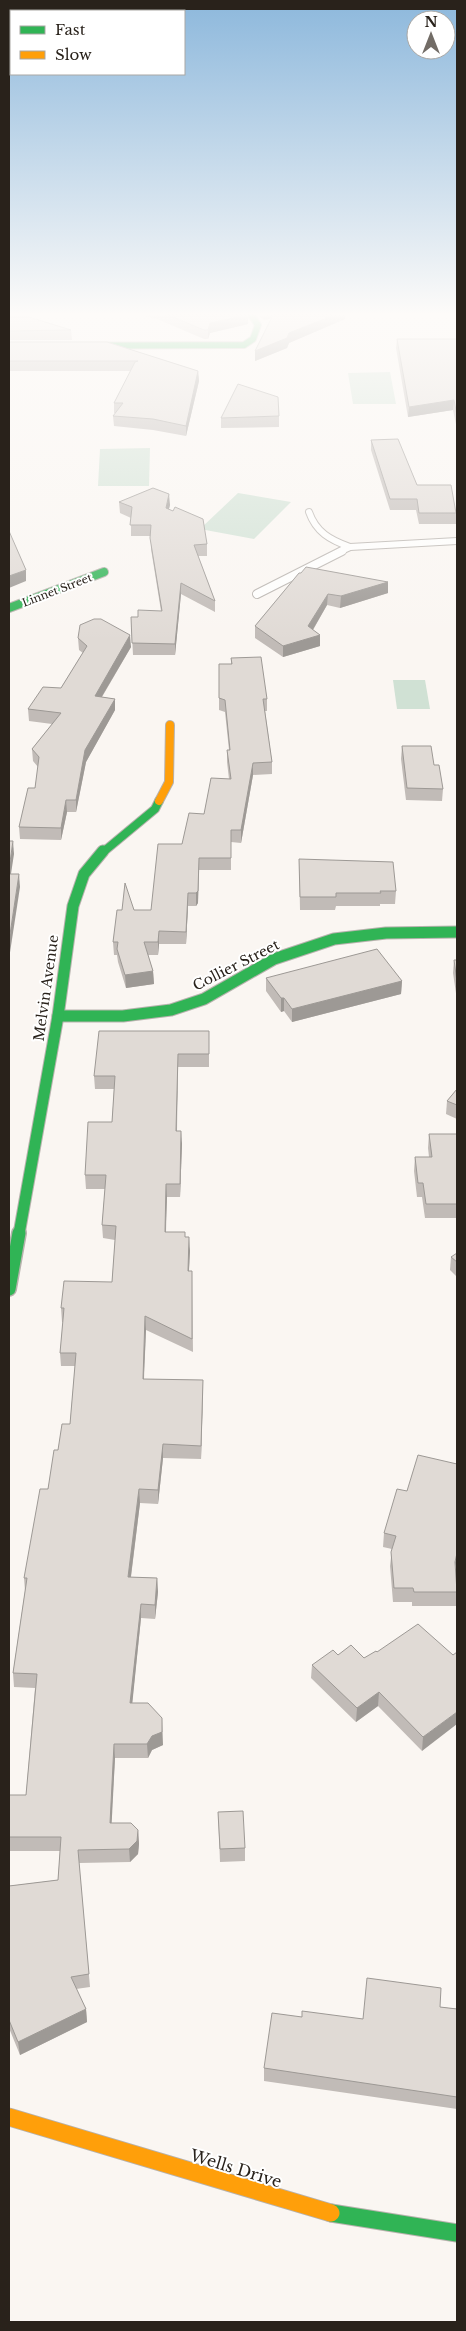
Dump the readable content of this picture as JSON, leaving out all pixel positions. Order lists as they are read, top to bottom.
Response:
{
  "streets": {
    "street": [
      "Linnet Street",
      "Collier Street",
      "Melvin Avenue",
      "Wells Drive"
    ]
  },
  "crossings": [
    ["Collier Street", "Melvin Avenue"]
  ],
  "legend": ["Fast", "Slow"],
  "north": "top"
}
